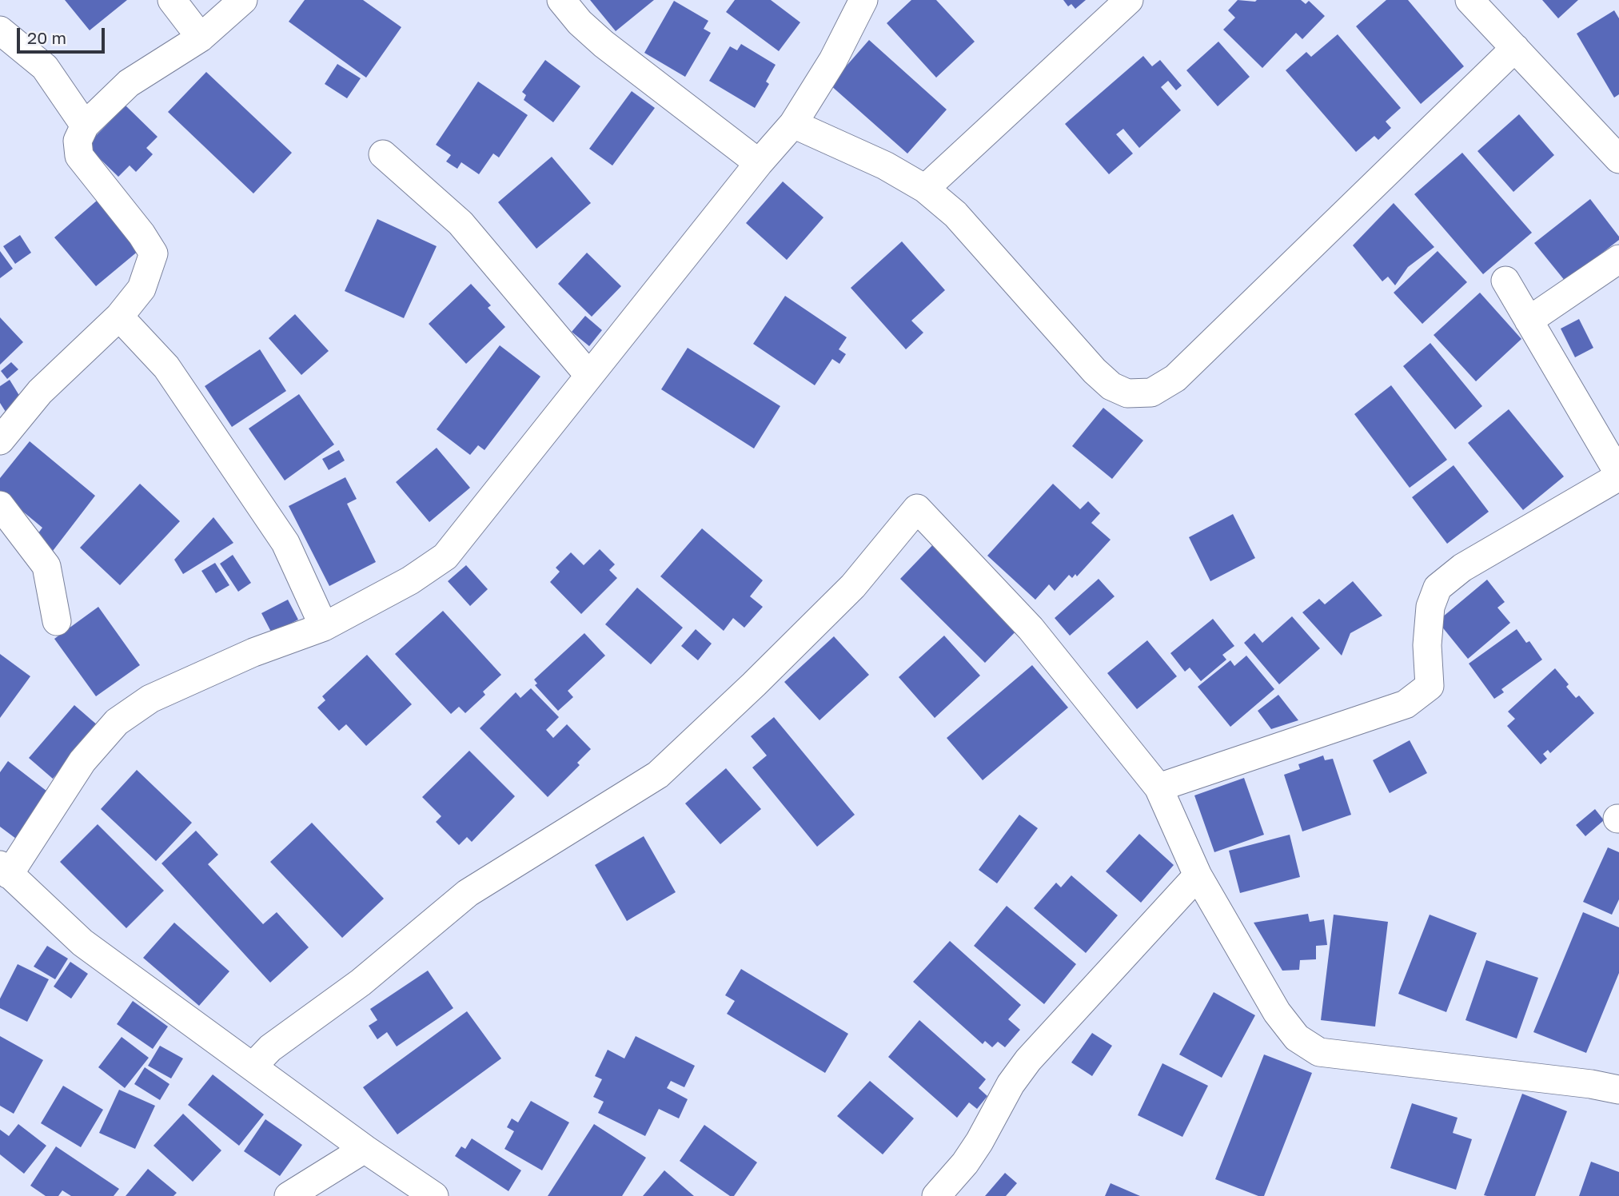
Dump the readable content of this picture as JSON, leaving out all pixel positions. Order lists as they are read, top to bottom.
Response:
{
  "scale_bar": "20 m"
}
